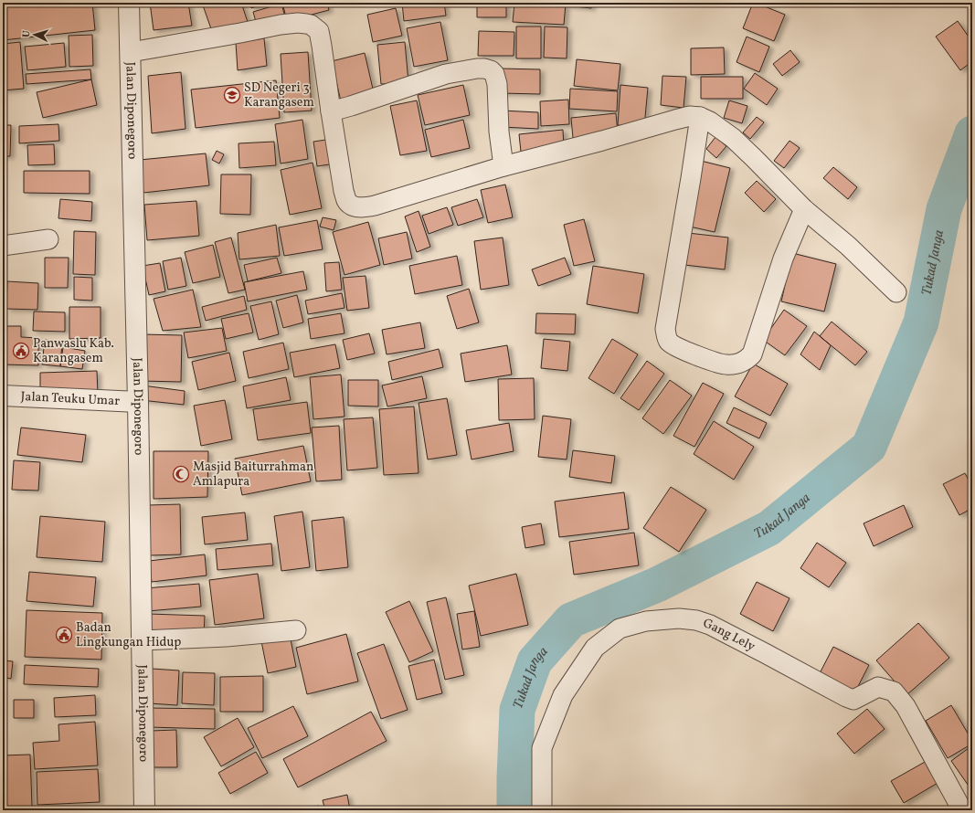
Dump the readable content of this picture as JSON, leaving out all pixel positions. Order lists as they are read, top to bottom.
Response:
{
  "streets": {
    "street": ["Jalan Diponegoro", "Jalan Teuku Umar", "Gang Lely"]
  },
  "crossings": [
    ["Jalan Diponegoro", "Jalan Teuku Umar"]
  ],
  "water": ["Tukad Janga"],
  "places": {
    "school or university": ["SD Negeri 3 Karangasem"],
    "public building": ["Panwaslu Kab. Karangasem", "Badan Lingkungan Hidup"],
    "mosque": ["Masjid Baiturrahman Amlapura"]
  },
  "north": "left"
}
